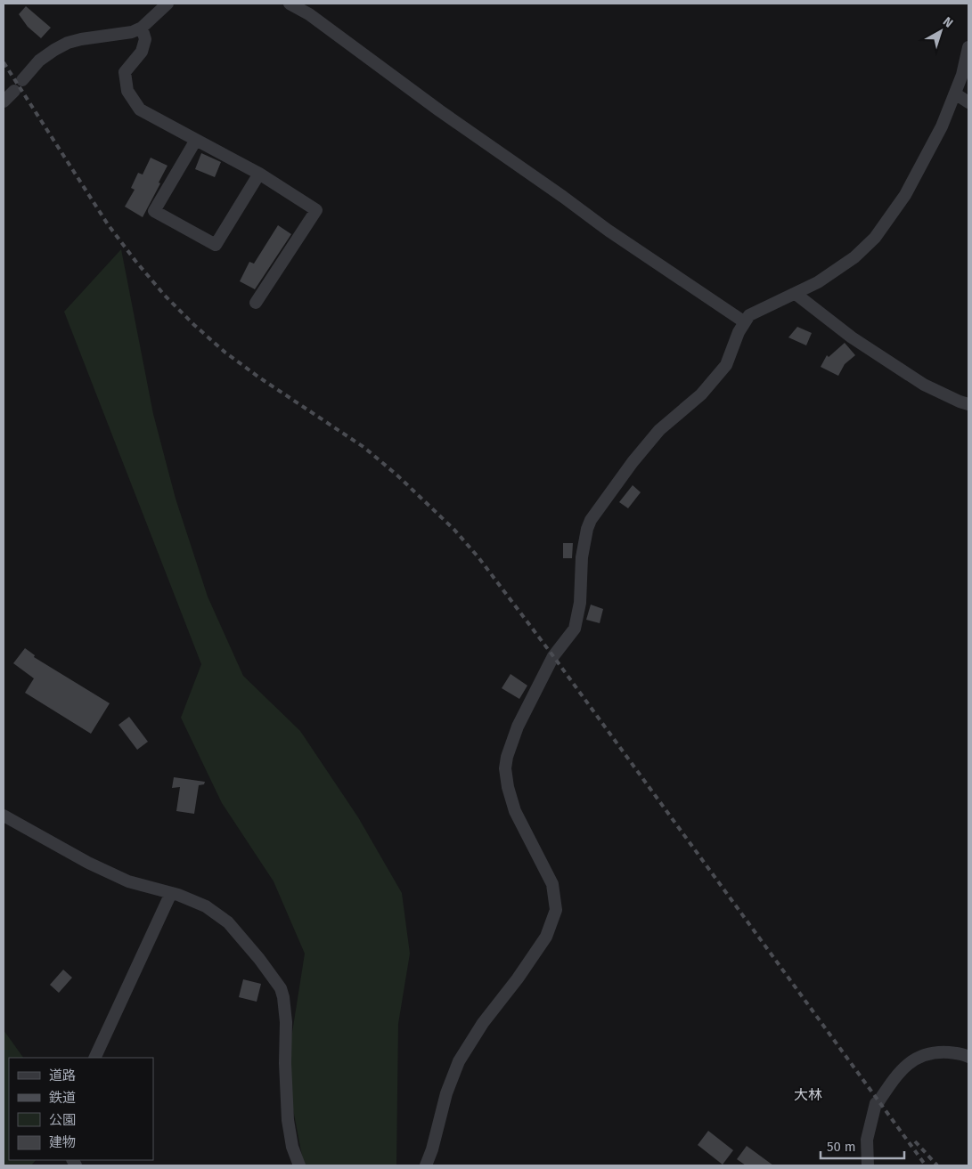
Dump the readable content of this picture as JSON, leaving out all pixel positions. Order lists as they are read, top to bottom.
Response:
{
  "districts": ["大林"],
  "legend": [
    "道路",
    "鉄道",
    "公園",
    "建物"
  ],
  "scale_bar": "50 m",
  "north": "top right"
}
